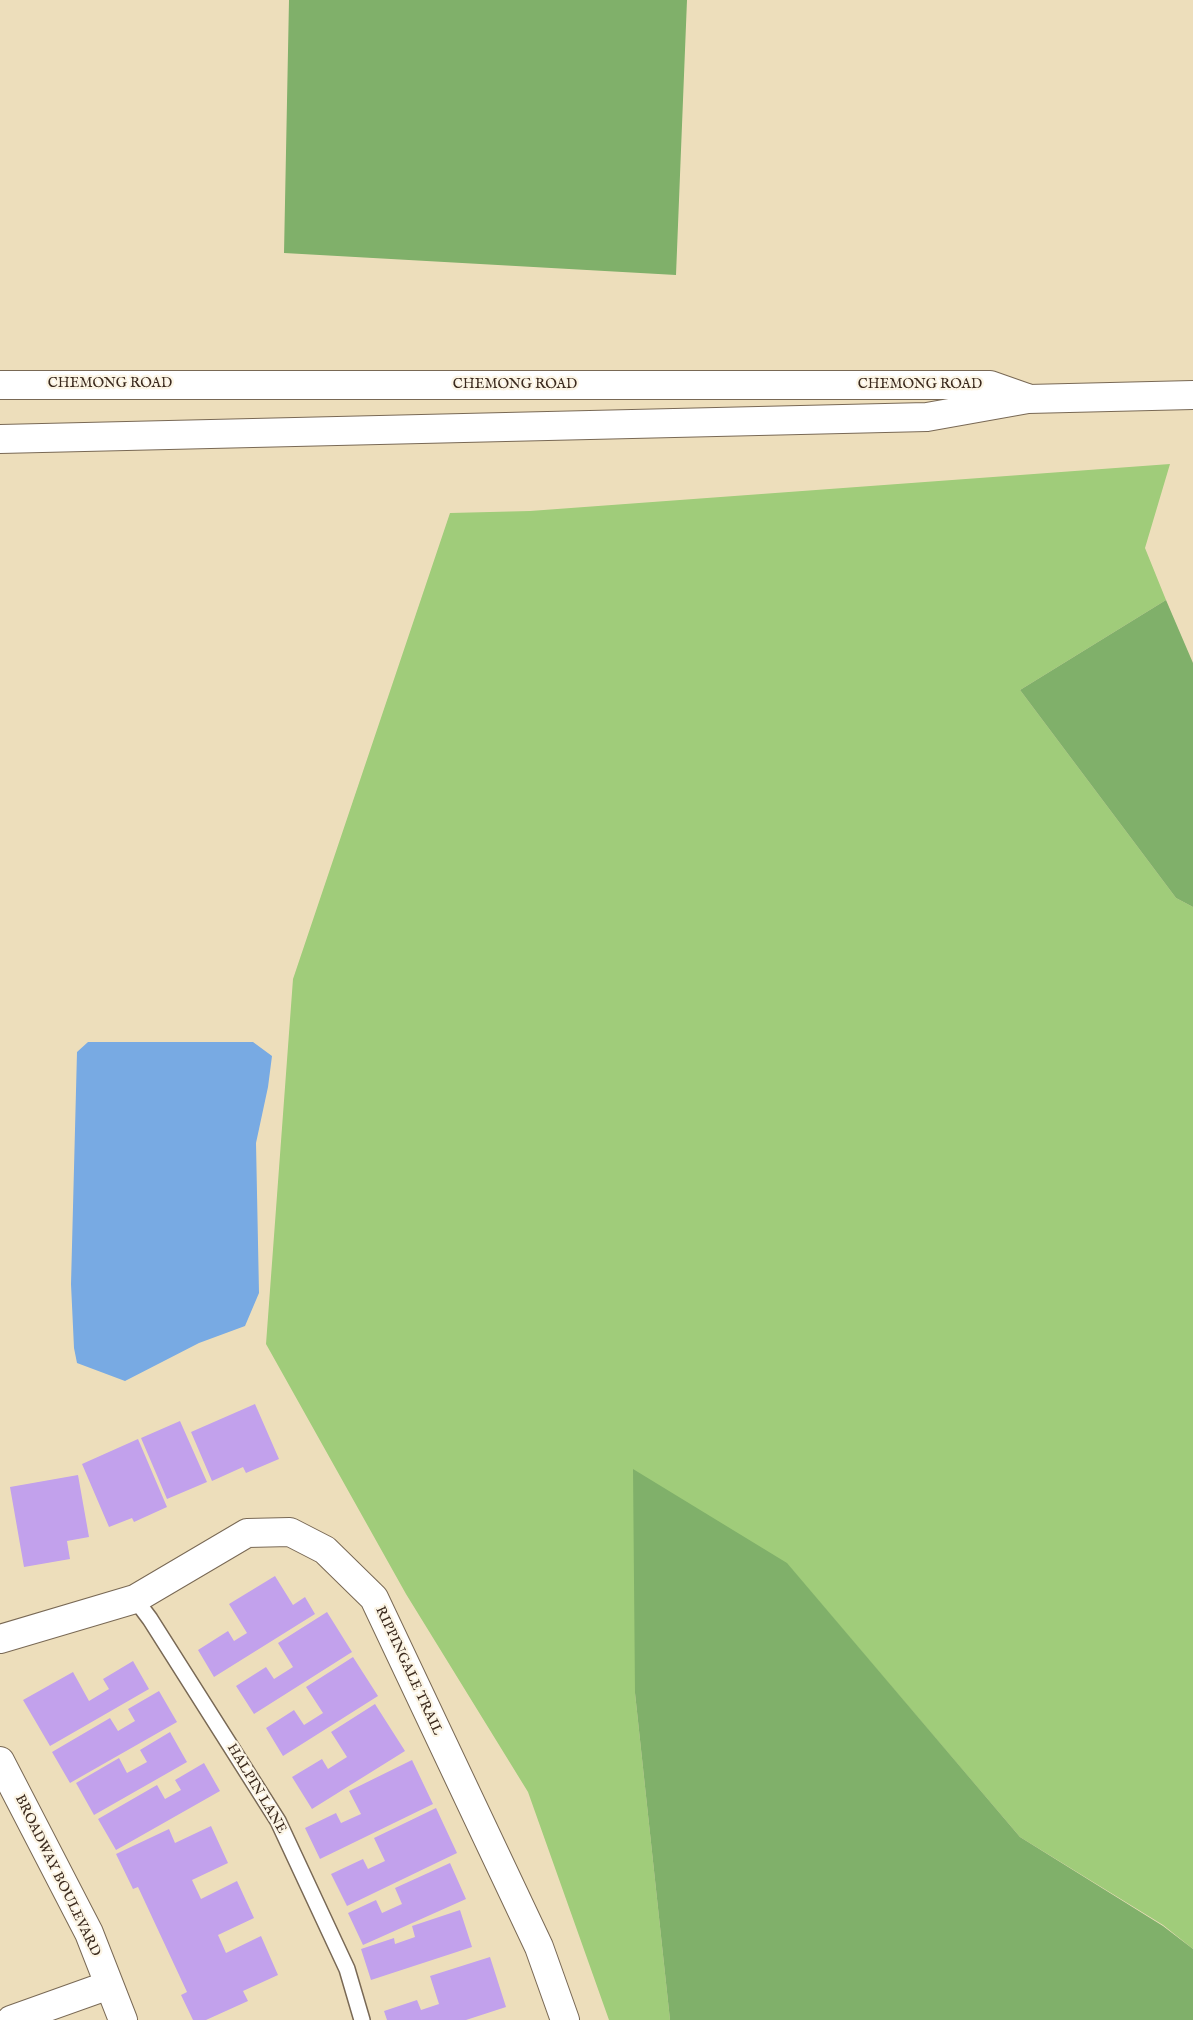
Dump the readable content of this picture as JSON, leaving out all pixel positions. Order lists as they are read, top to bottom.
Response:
{
  "streets": {
    "main road": ["CHEMONG ROAD", "RIPPINGALE TRAIL", "BROADWAY BOULEVARD"],
    "lane": ["HALPIN LANE"]
  },
  "crossings": [
    ["RIPPINGALE TRAIL", "HALPIN LANE"]
  ]
}
